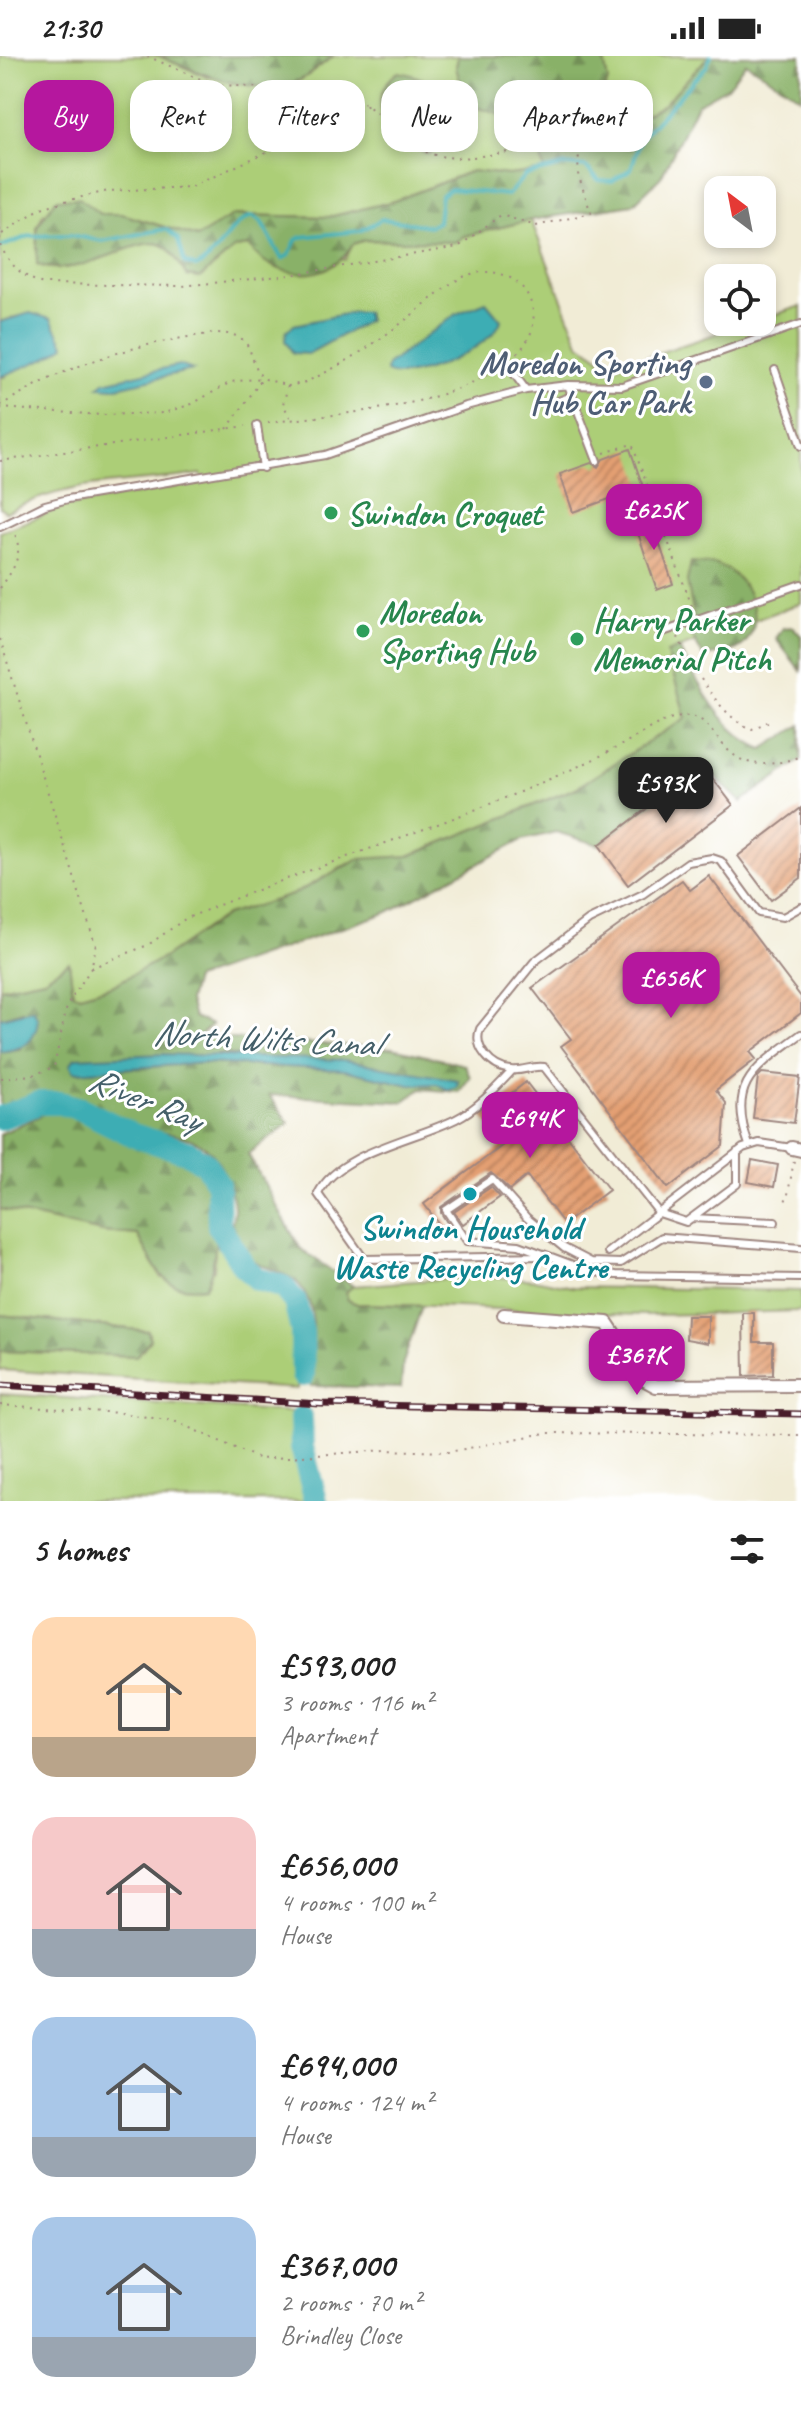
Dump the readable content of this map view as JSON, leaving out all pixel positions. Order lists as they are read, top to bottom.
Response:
{
  "water": ["North Wilts Canal", "River Ray"],
  "places": [
    "Moredon Sporting Hub Car Park",
    "Swindon Croquet",
    "Moredon Sporting Hub",
    "Harry Parker Memorial Pitch",
    "Swindon Household Waste Recycling Centre"
  ],
  "north": "top left",
  "page": {
    "status": "21:30",
    "chip": [
      "Buy",
      "Rent",
      "Filters",
      "New",
      "Apartment"
    ],
    "price": [
      "£625K",
      "£593K",
      "£656K",
      "£694K",
      "£367K"
    ],
    "heading": "5 homes",
    "list": [
      {
        "name": "£593,000",
        "note": "3 rooms · 116 m² · Apartment"
      },
      {
        "name": "£656,000",
        "note": "4 rooms · 100 m² · House"
      },
      {
        "name": "£694,000",
        "note": "4 rooms · 124 m² · House"
      },
      {
        "name": "£367,000",
        "note": "2 rooms · 70 m² · Brindley Close"
      }
    ]
  }
}
